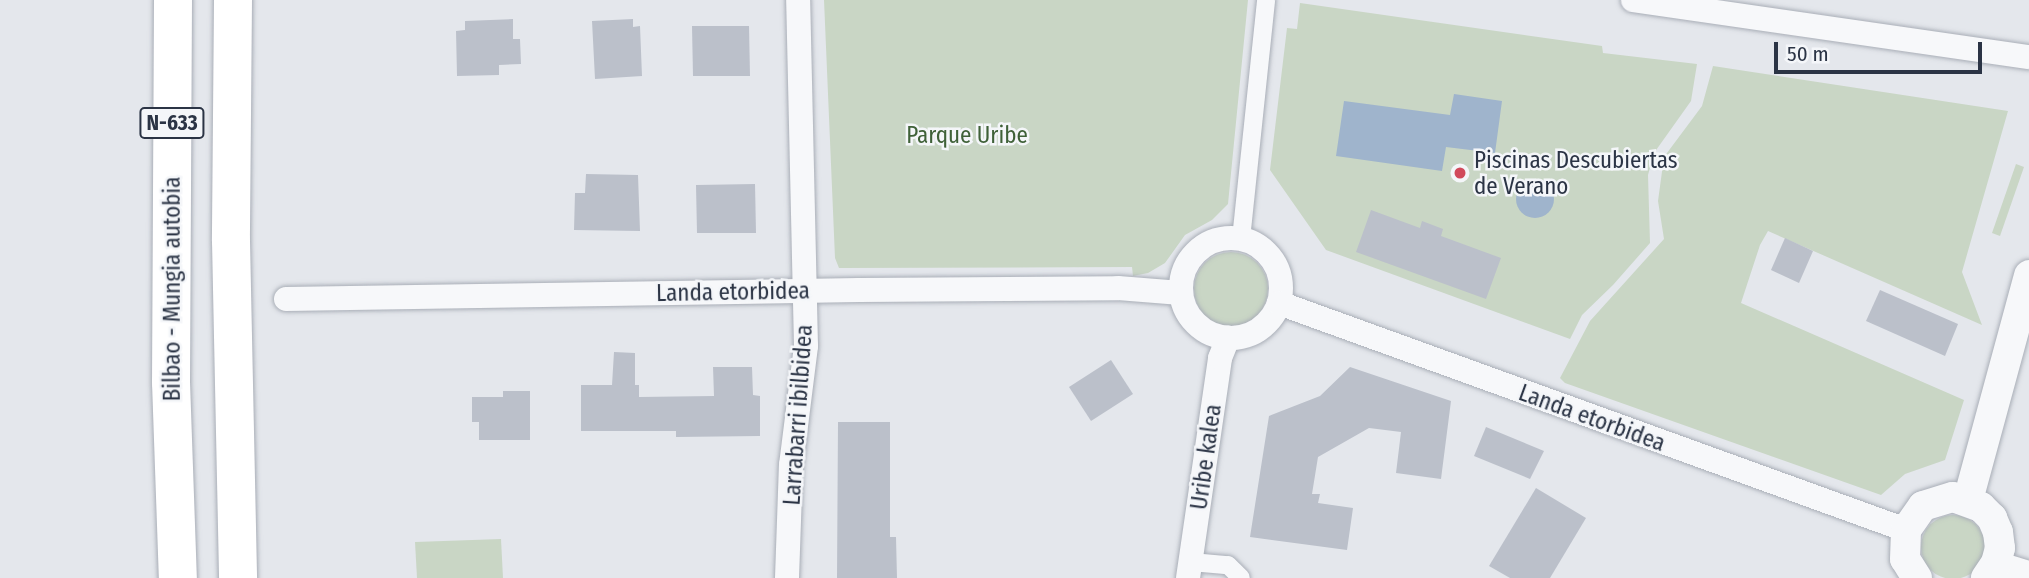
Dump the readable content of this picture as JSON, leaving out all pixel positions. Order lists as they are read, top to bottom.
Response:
{
  "streets": {
    "highway": ["N-633", "Bilbao - Mungia autobia"],
    "street": ["Landa etorbidea", "Larrabarri ibilbidea", "Uribe kalea"]
  },
  "crossings": [
    ["Landa etorbidea", "Larrabarri ibilbidea"],
    ["Landa etorbidea", "Uribe kalea"]
  ],
  "parks": ["Parque Uribe"],
  "places": ["Piscinas Descubiertas de Verano"],
  "scale_bar": "50 m"
}
